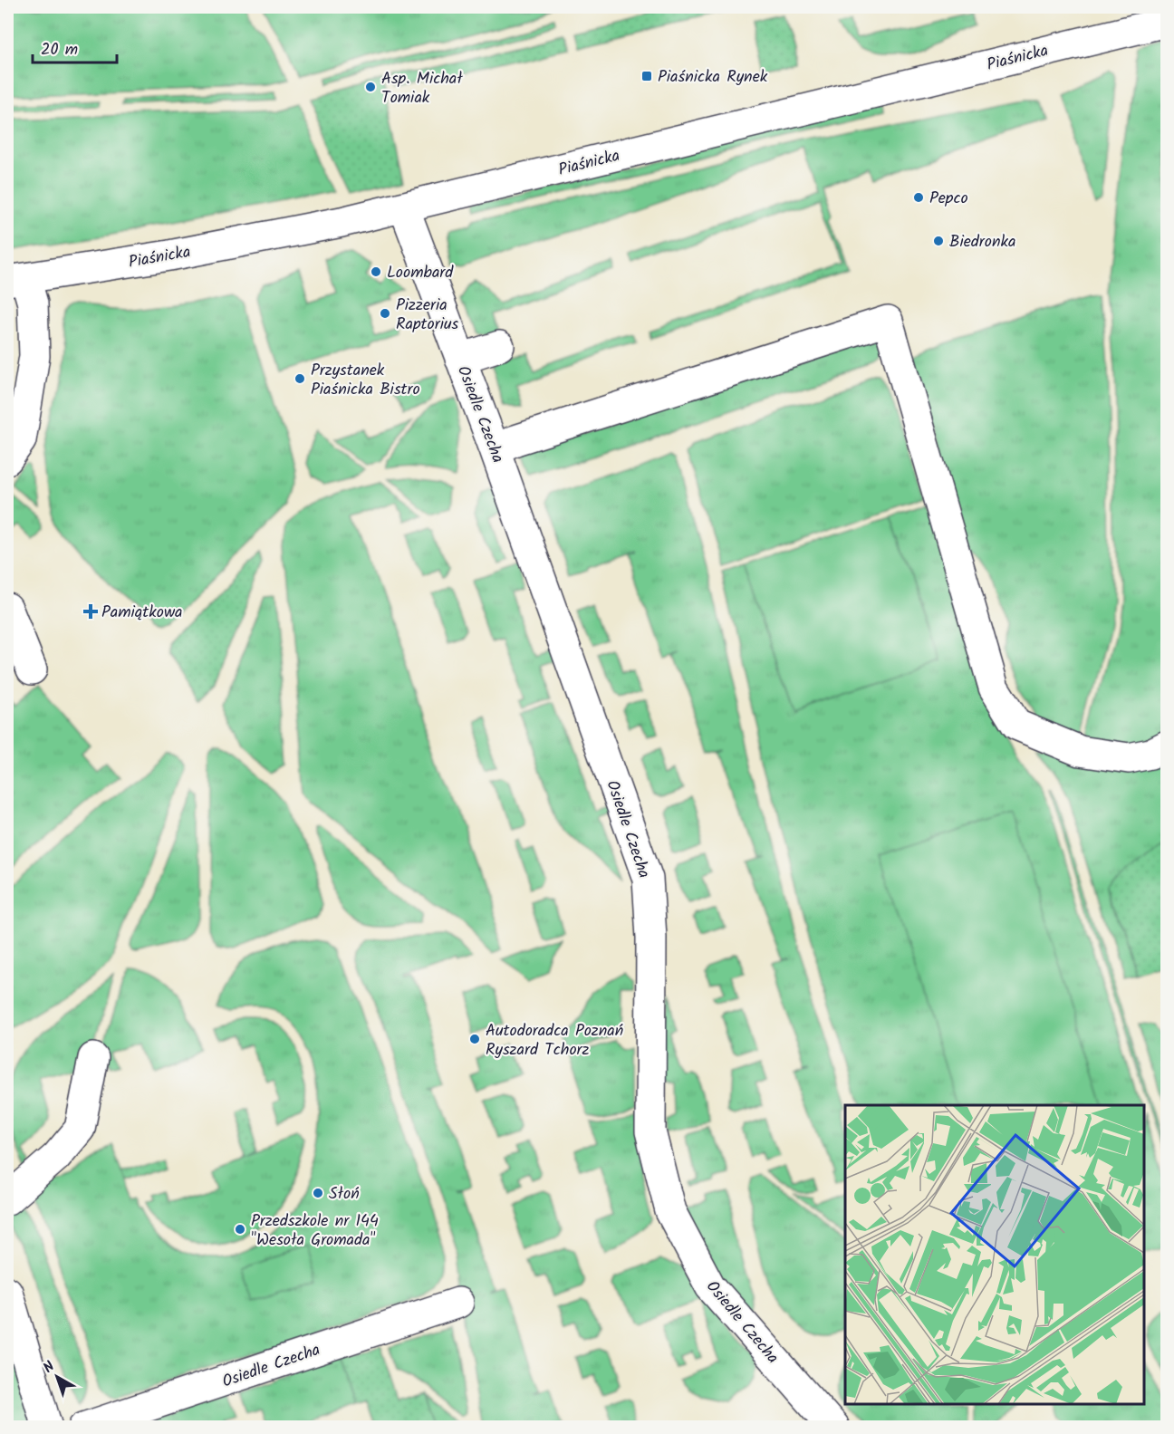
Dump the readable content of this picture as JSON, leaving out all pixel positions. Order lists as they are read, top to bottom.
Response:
{
  "streets": {
    "street": ["Piaśnicka", "Osiedle Czecha"]
  },
  "crossings": [
    ["Piaśnicka", "Osiedle Czecha"]
  ],
  "places": {
    "transit": ["Piaśnicka Rynek"],
    "other": [
      "Asp. Michał Tomiak",
      "Pepco",
      "Biedronka",
      "Loombard",
      "Pizzeria Raptorius",
      "Przystanek Piaśnicka Bistro",
      "Autodoradca Poznań Ryszard Tchorz",
      "Słoń",
      "Przedszkole nr 144 \"Wesoła Gromada\""
    ],
    "health": ["Pamiątkowa"]
  },
  "scale_bar": "20 m",
  "north": "top left"
}
